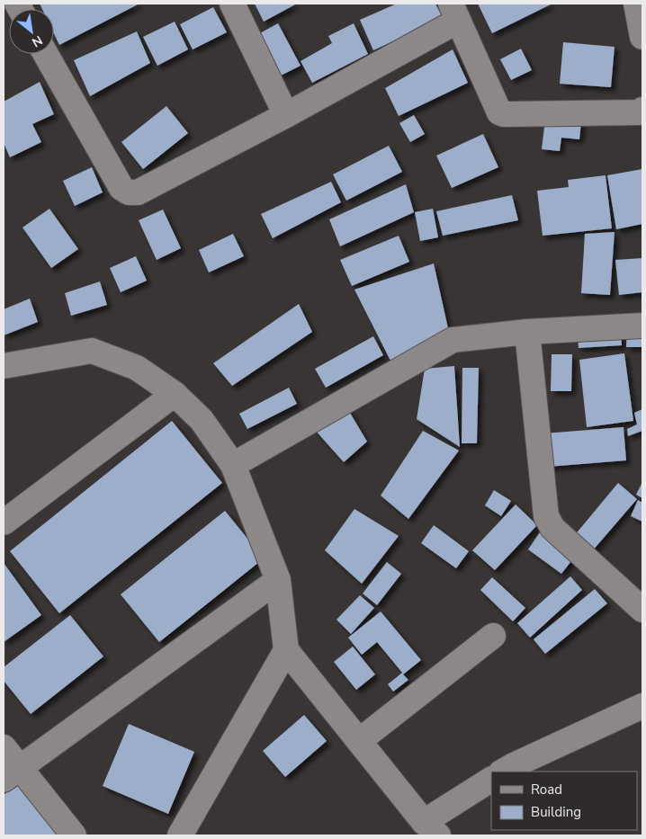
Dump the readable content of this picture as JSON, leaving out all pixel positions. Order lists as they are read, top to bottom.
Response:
{
  "legend": ["Road", "Building"],
  "north": "bottom right"
}
